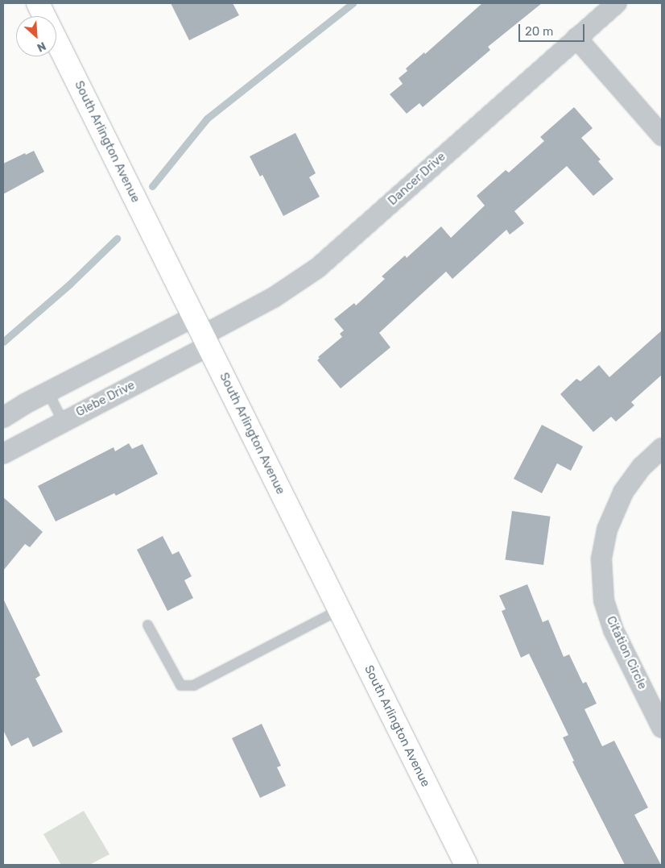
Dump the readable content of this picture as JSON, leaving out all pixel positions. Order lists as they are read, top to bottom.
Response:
{
  "streets": {
    "main road": ["South Arlington Avenue"],
    "street": ["Dancer Drive", "Glebe Drive", "Citation Circle"]
  },
  "crossings": [
    ["South Arlington Avenue", "Dancer Drive"],
    ["South Arlington Avenue", "Glebe Drive"],
    ["Dancer Drive", "Glebe Drive"]
  ],
  "scale_bar": "20 m",
  "north": "bottom right"
}
